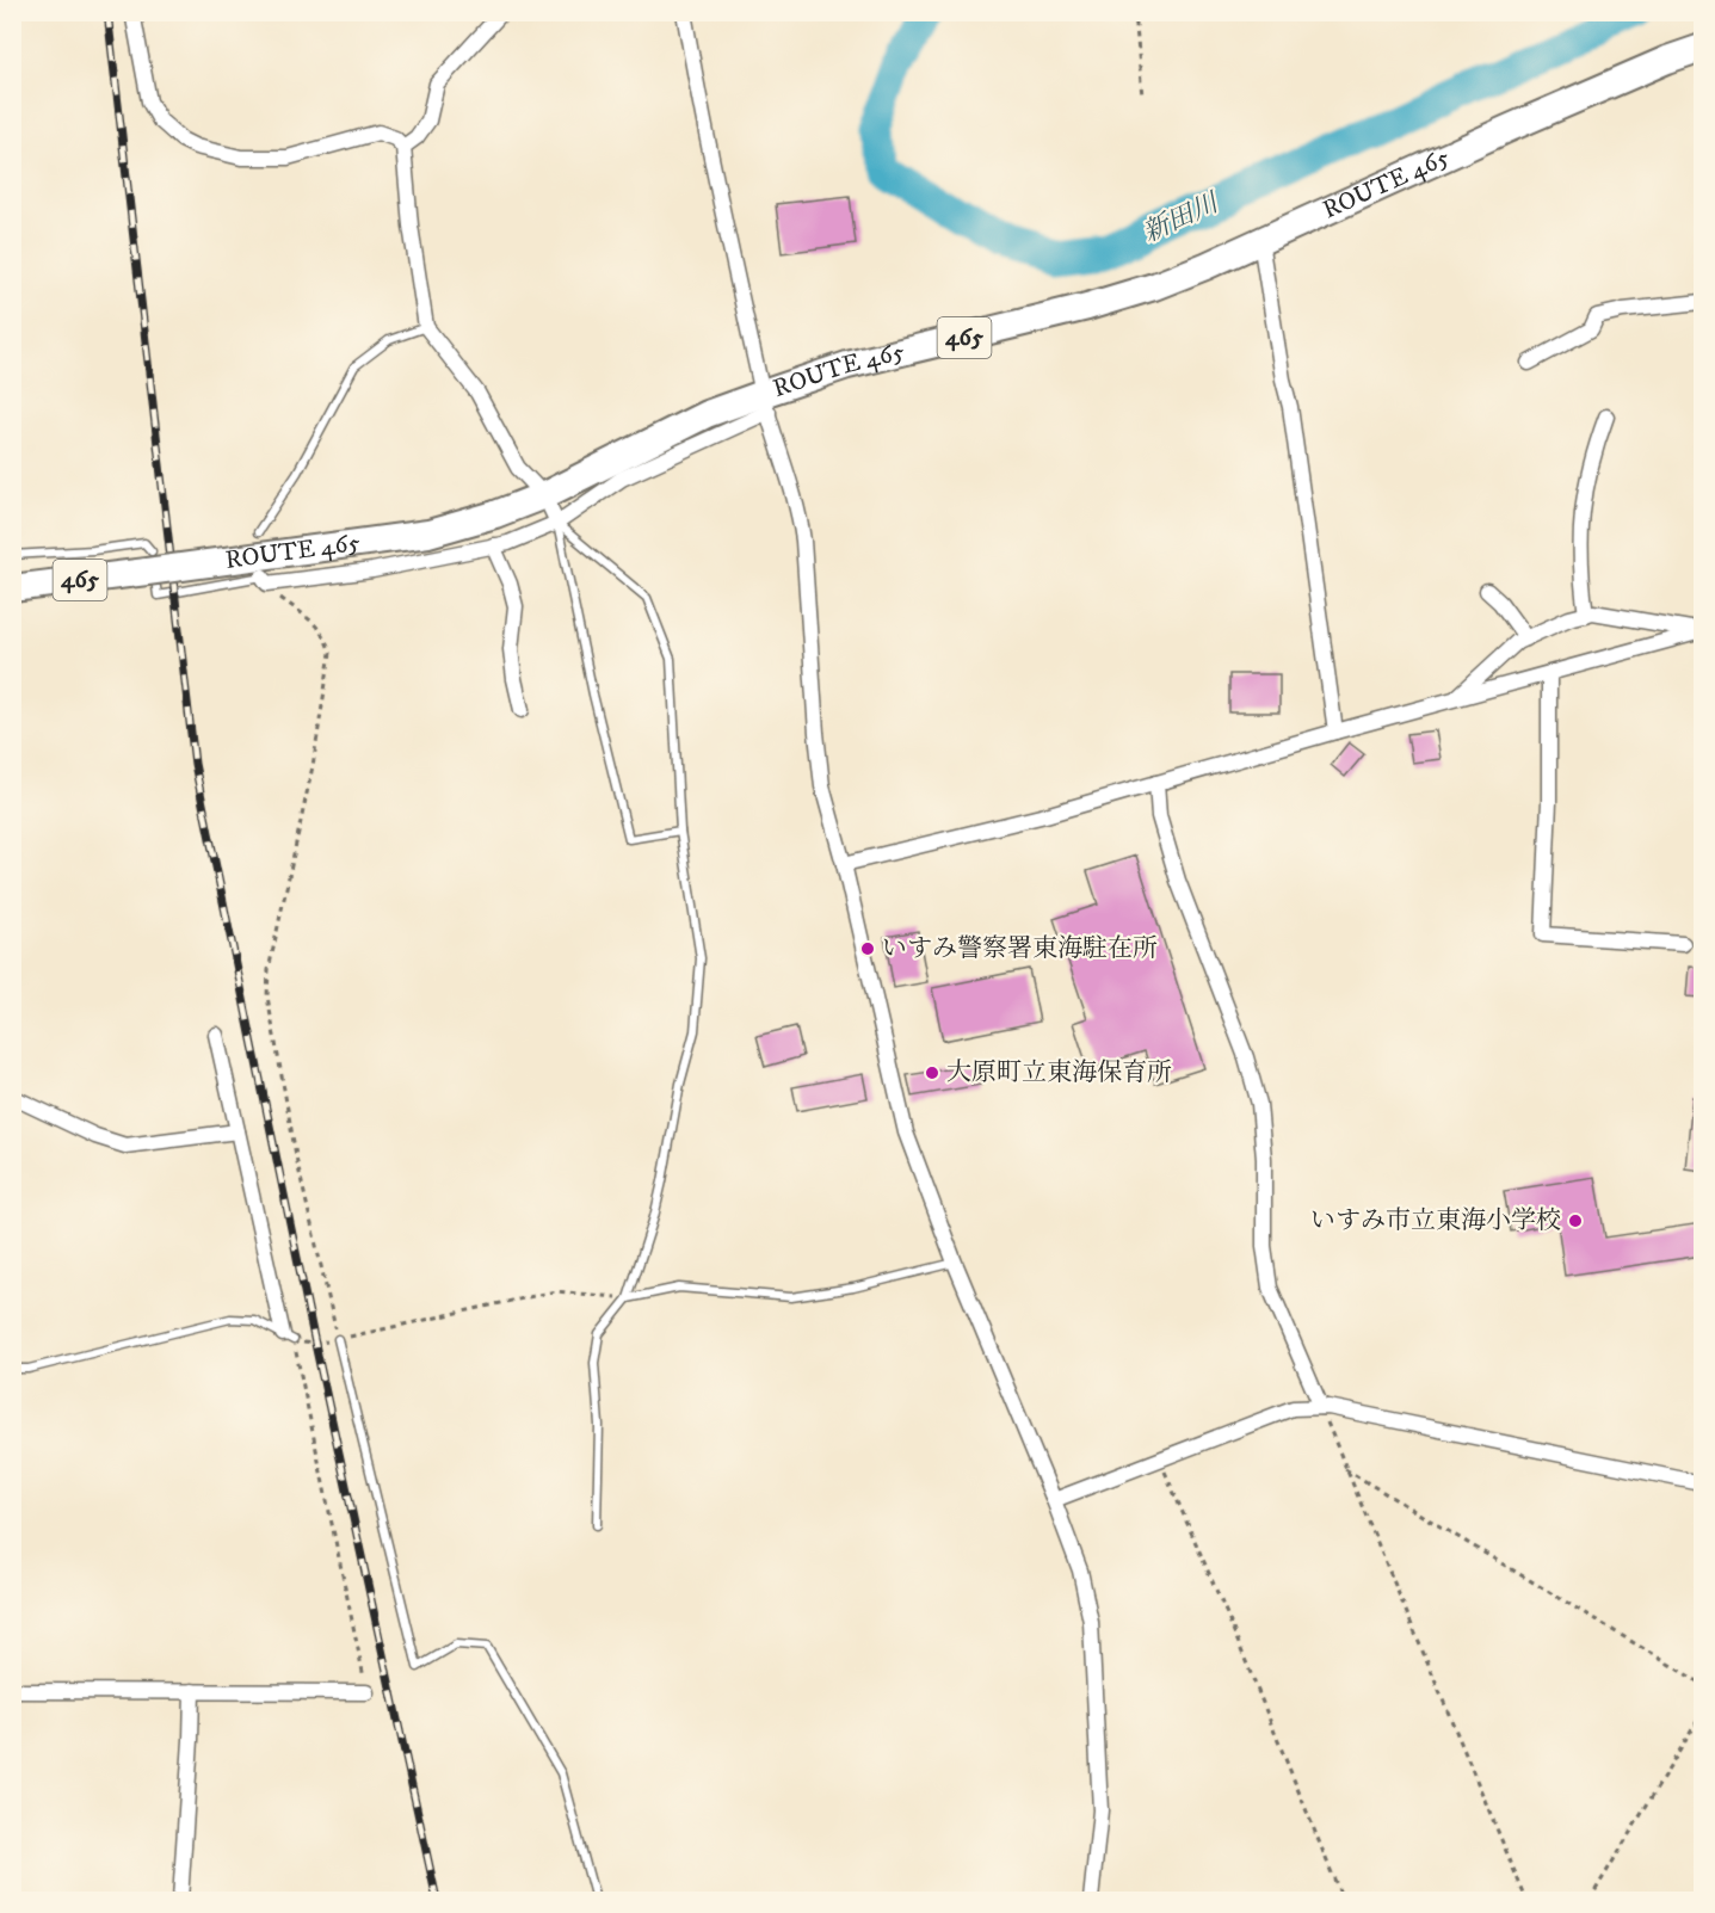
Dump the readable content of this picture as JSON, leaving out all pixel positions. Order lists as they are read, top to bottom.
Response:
{
  "streets": {
    "highway": ["ROUTE 465", "465"]
  },
  "crossings": [
    ["ROUTE 465", "465"]
  ],
  "water": ["新田川"],
  "places": ["いすみ警察署東海駐在所", "大原町立東海保育所", "いすみ市立東海小学校"]
}
